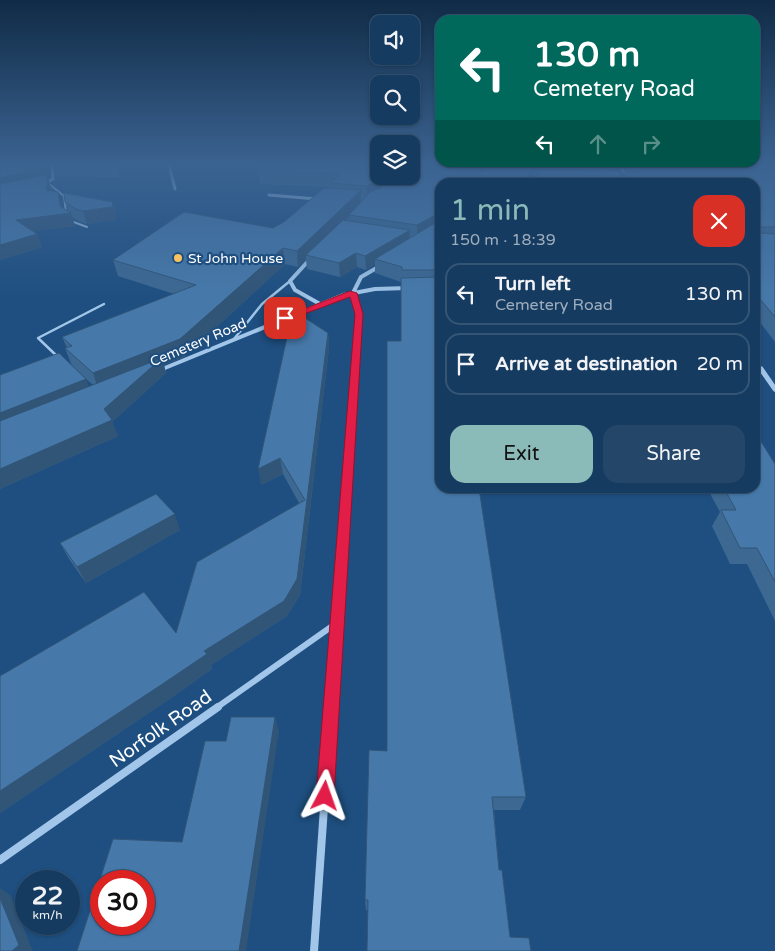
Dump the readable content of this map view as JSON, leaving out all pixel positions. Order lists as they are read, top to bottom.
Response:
{
  "streets": {
    "street": ["Cemetery Road", "Norfolk Road"]
  },
  "places": ["St John House"],
  "page": {
    "turn": ["130 m", "Cemetery Road"],
    "heading": ["1 min", "150 m · 18:39"],
    "list": [
      {
        "name": "Turn left",
        "note": "Cemetery Road",
        "value": "130 m"
      },
      {
        "name": "Arrive at destination",
        "value": "20 m"
      }
    ],
    "buttons": ["Exit", "Share"],
    "speed": "22 km/h",
    "limit": "30"
  }
}
